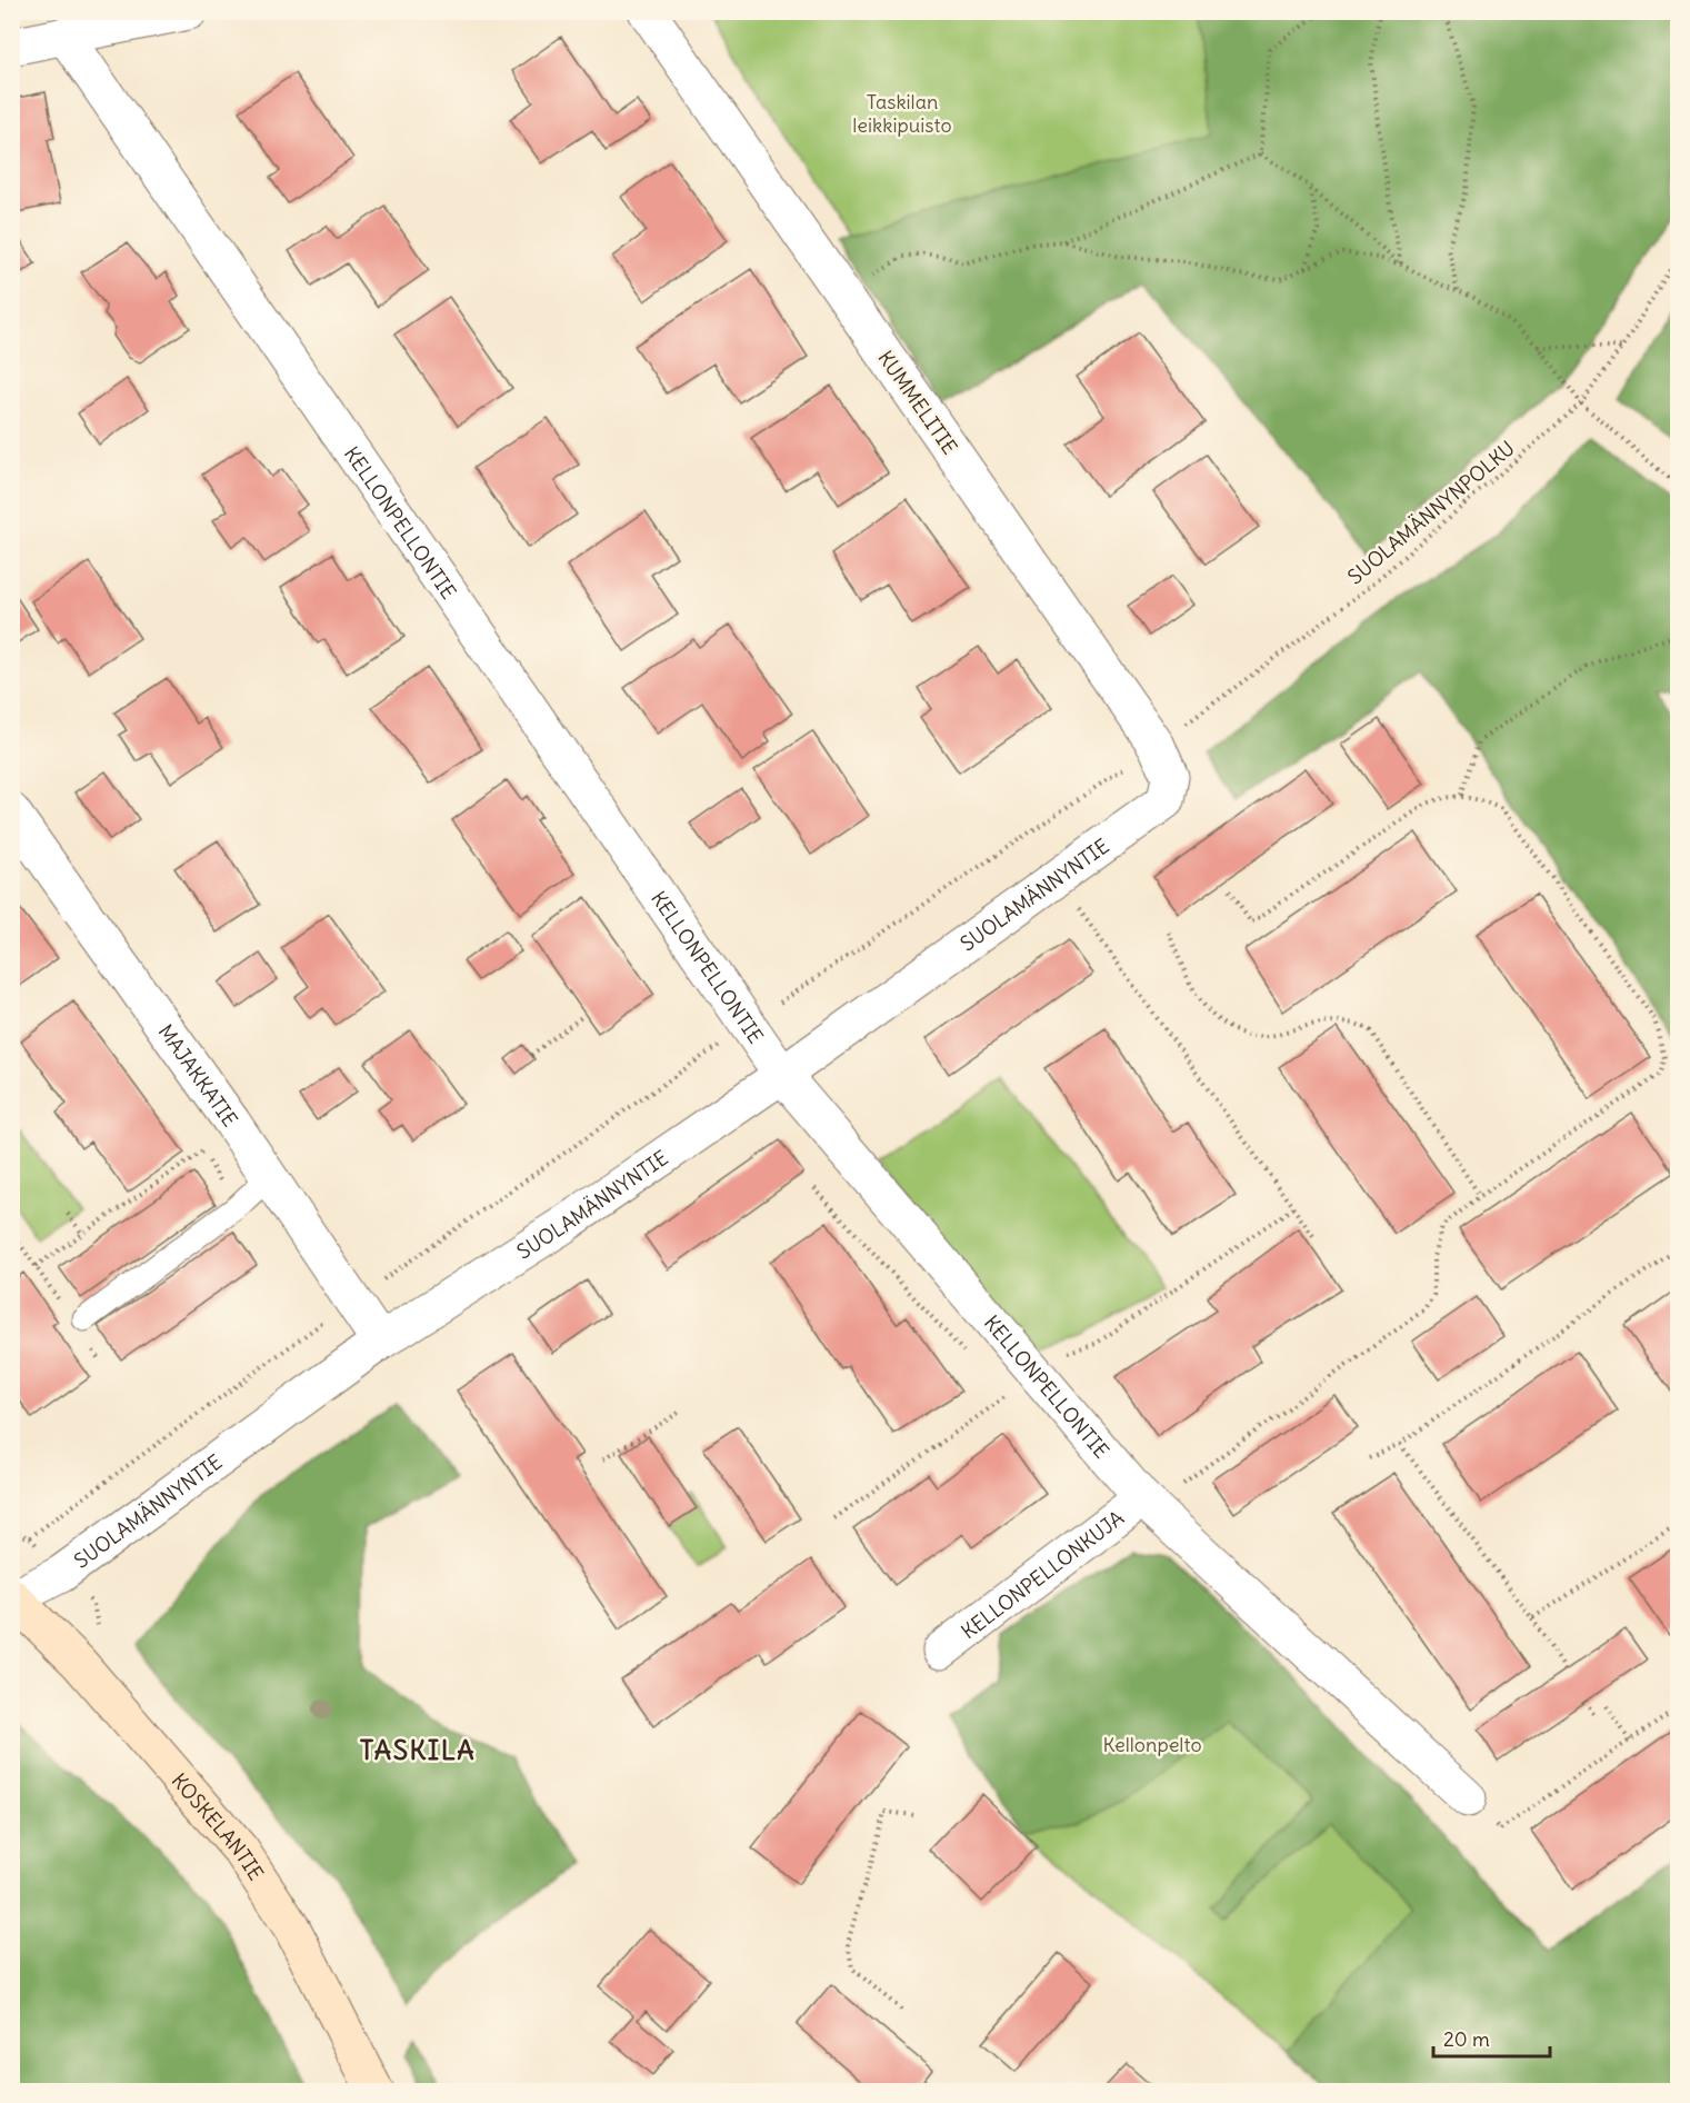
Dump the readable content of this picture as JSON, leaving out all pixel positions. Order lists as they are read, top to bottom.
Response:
{
  "streets": {
    "main road": ["KOSKELANTIE"],
    "street": [
      "KUMMELITIE",
      "KELLONPELLONTIE",
      "SUOLAMÄNNYNTIE",
      "MAJAKKATIE",
      "KELLONPELLONKUJA"
    ],
    "path": ["SUOLAMÄNNYNPOLKU"]
  },
  "crossings": [
    ["KUMMELITIE", "SUOLAMÄNNYNPOLKU"],
    ["KUMMELITIE", "SUOLAMÄNNYNTIE"],
    ["SUOLAMÄNNYNPOLKU", "KELLONPELLONTIE"],
    ["SUOLAMÄNNYNPOLKU", "MAJAKKATIE"],
    ["KELLONPELLONTIE", "SUOLAMÄNNYNTIE"],
    ["KELLONPELLONTIE", "KELLONPELLONKUJA"],
    ["SUOLAMÄNNYNTIE", "MAJAKKATIE"],
    ["SUOLAMÄNNYNTIE", "KOSKELANTIE"]
  ],
  "districts": ["TASKILA"],
  "parks": ["Taskilan leikkipuisto", "Kellonpelto"],
  "scale_bar": "20 m"
}
